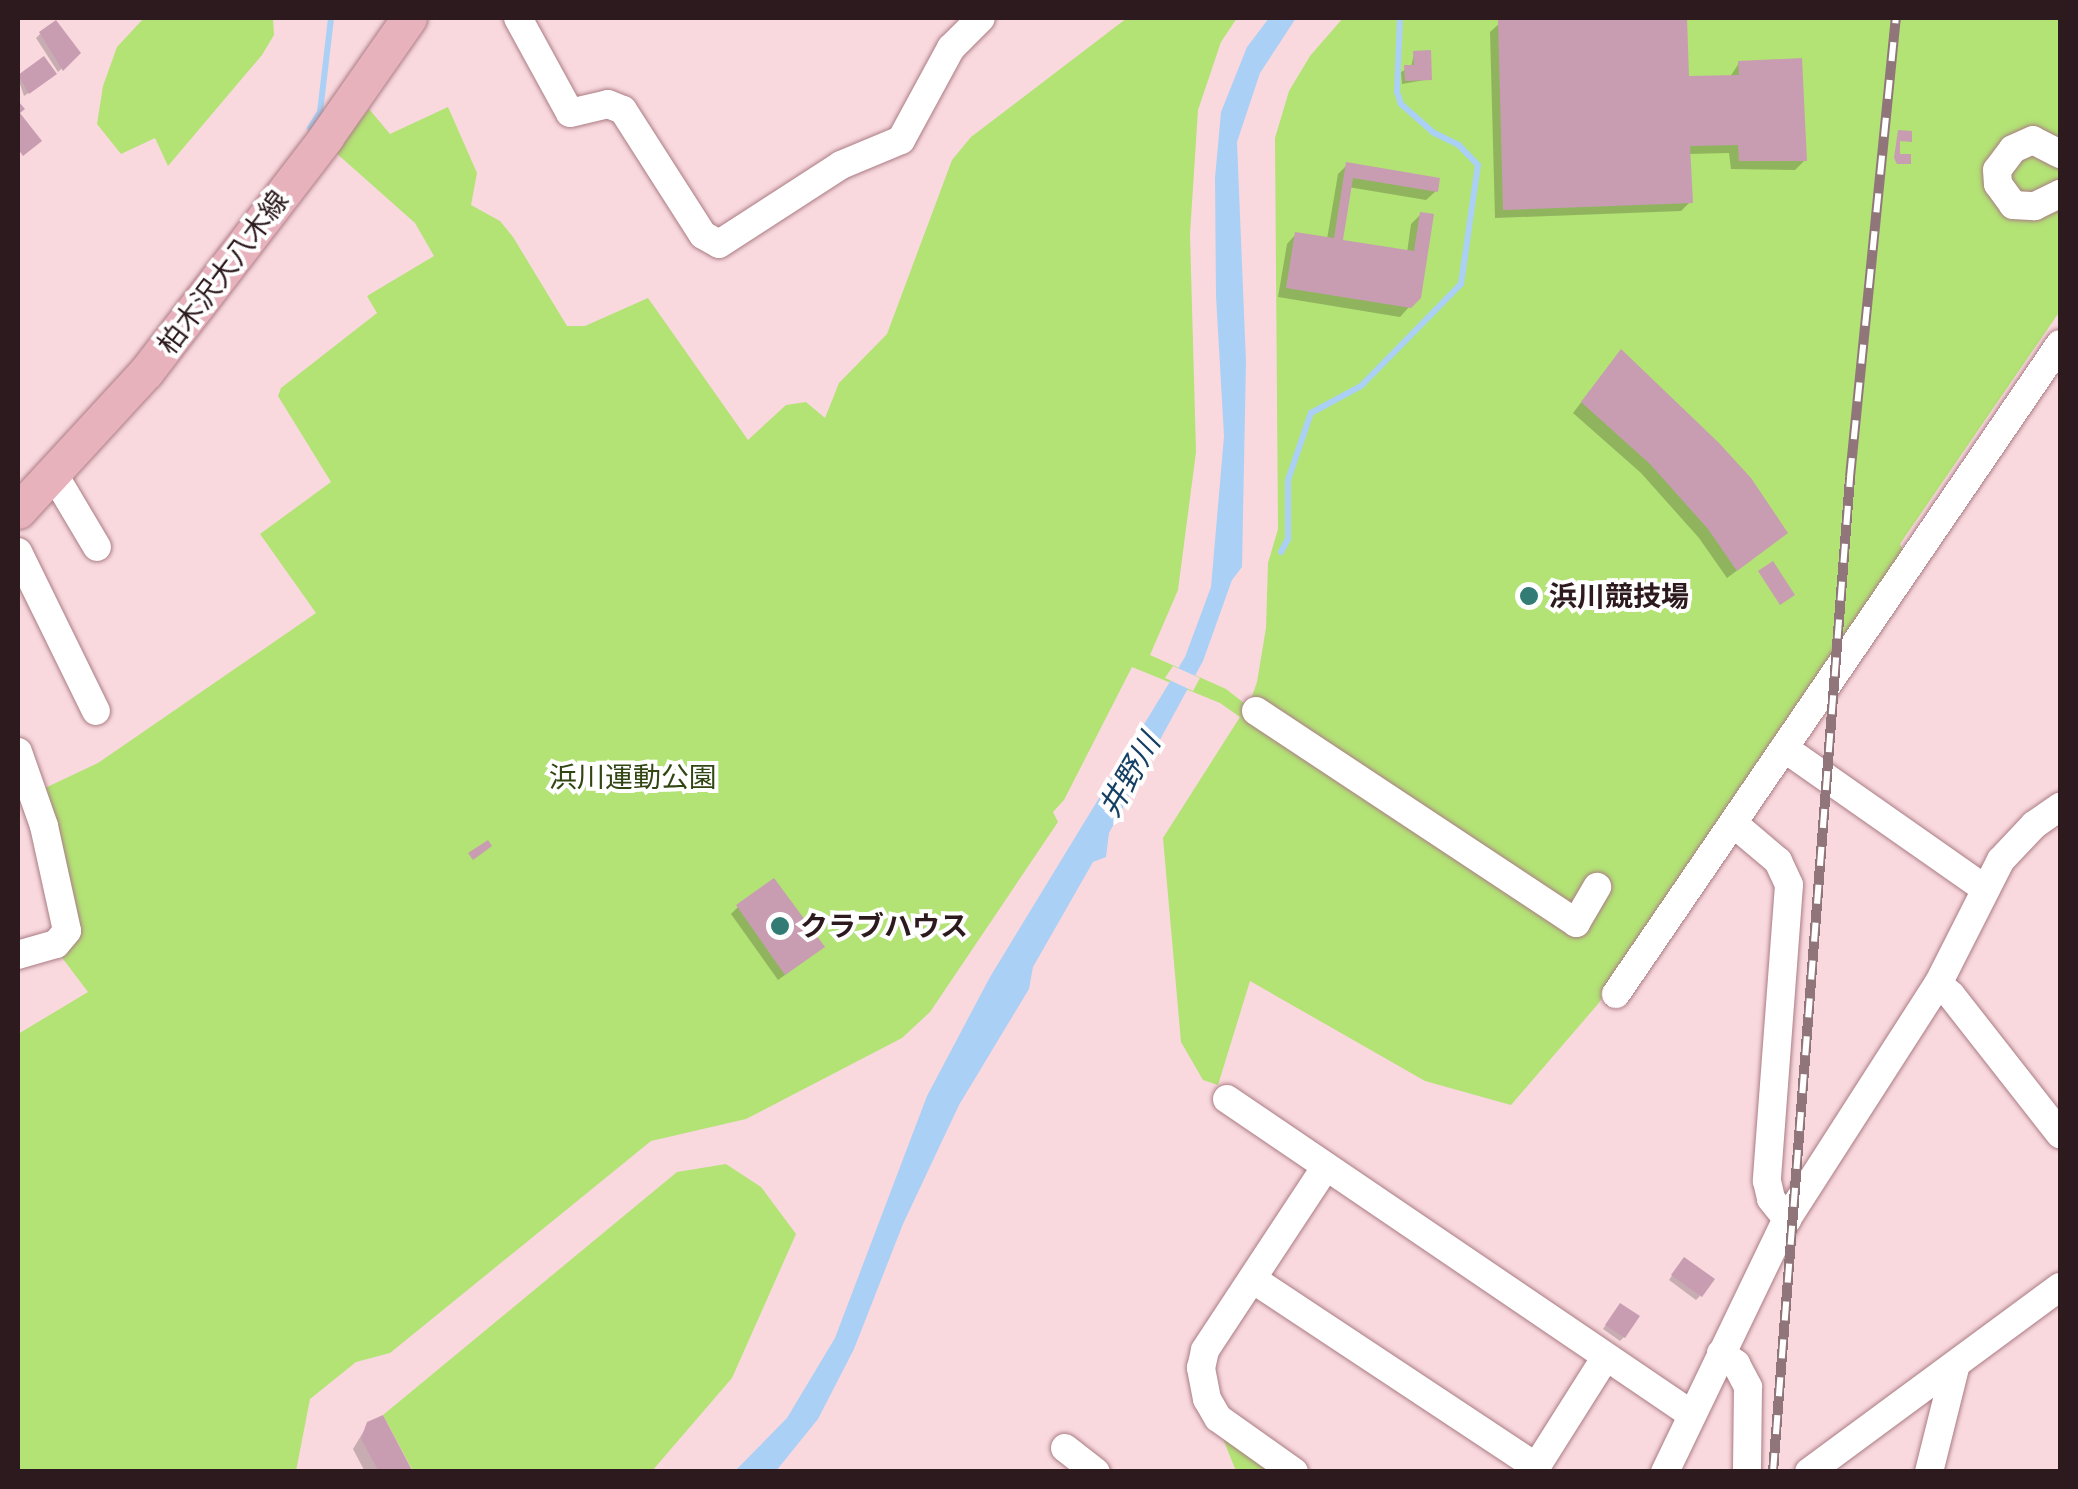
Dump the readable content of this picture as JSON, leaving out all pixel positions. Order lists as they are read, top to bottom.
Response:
{
  "streets": {
    "main road": ["柏木沢大八木線"]
  },
  "water": ["井野川"],
  "parks": ["浜川運動公園"],
  "places": ["浜川競技場", "クラブハウス"]
}
